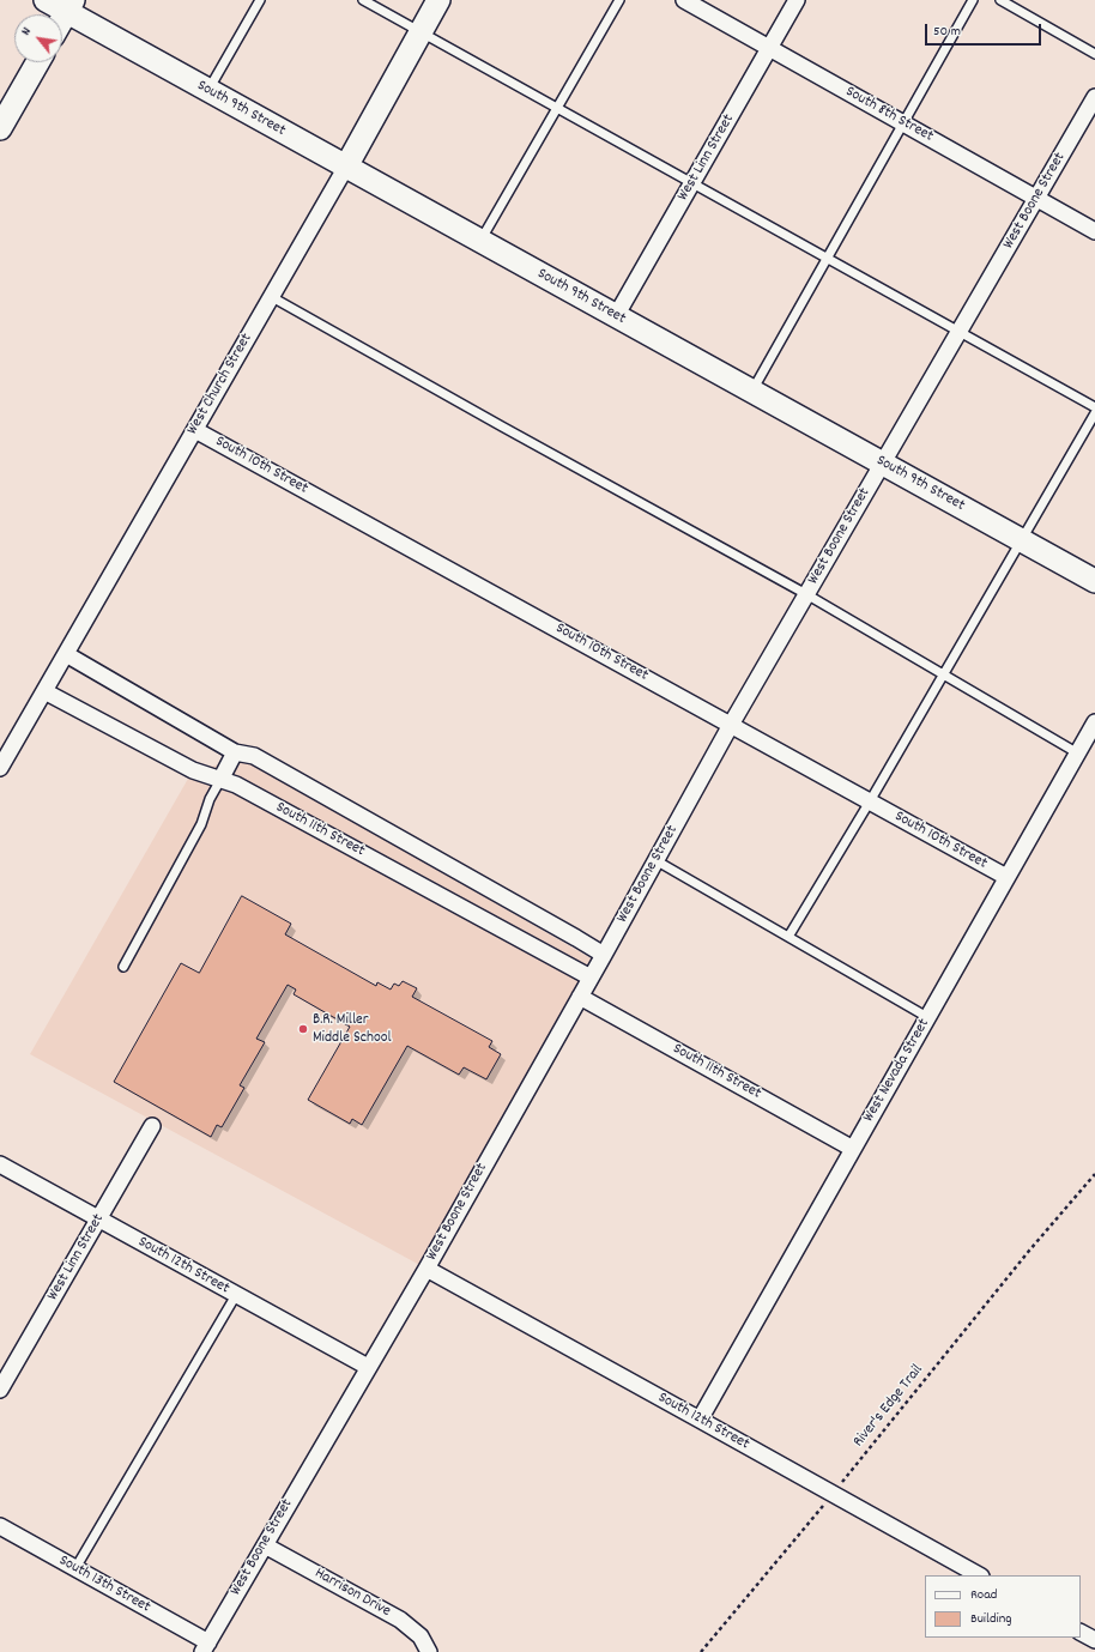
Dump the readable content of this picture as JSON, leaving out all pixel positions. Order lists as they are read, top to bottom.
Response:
{
  "streets": {
    "main road": ["South 9th Street", "West Church Street"],
    "street": [
      "South 8th Street",
      "West Linn Street",
      "West Boone Street",
      "South 10th Street",
      "South 11th Street",
      "West Nevada Street",
      "South 12th Street",
      "South 13th Street",
      "Harrison Drive"
    ],
    "path": ["River's Edge Trail"]
  },
  "crossings": [
    ["South 9th Street", "West Linn Street"],
    ["South 9th Street", "West Boone Street"],
    ["South 9th Street", "West Church Street"],
    ["South 8th Street", "West Linn Street"],
    ["South 8th Street", "West Boone Street"],
    ["West Linn Street", "South 12th Street"],
    ["West Boone Street", "South 10th Street"],
    ["West Boone Street", "South 11th Street"],
    ["West Boone Street", "South 12th Street"],
    ["West Boone Street", "South 13th Street"],
    ["West Boone Street", "Harrison Drive"],
    ["West Church Street", "South 10th Street"],
    ["West Church Street", "South 11th Street"],
    ["South 10th Street", "West Nevada Street"],
    ["South 11th Street", "West Nevada Street"],
    ["West Nevada Street", "South 12th Street"],
    ["South 12th Street", "River's Edge Trail"]
  ],
  "places": ["B.R. Miller Middle School"],
  "legend": ["Road", "Building"],
  "scale_bar": "50 m",
  "north": "top left"
}
